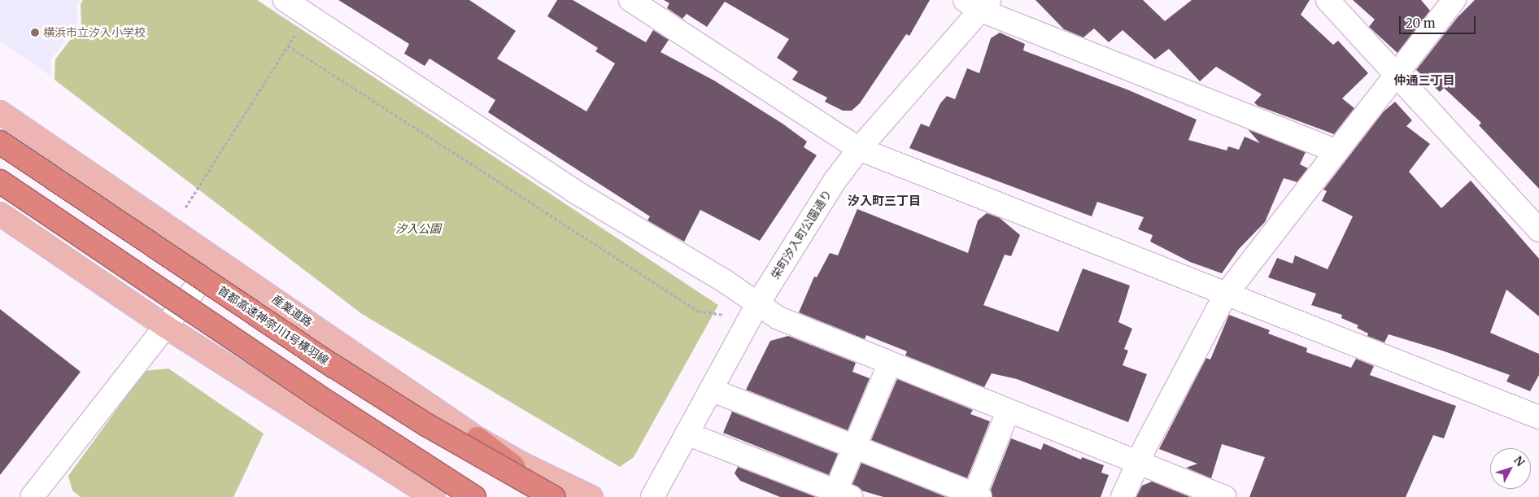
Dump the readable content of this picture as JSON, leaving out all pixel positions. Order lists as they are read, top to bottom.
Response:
{
  "streets": {
    "highway": ["首都高速神奈川1号横羽線"],
    "main road": ["産業道路"],
    "street": ["栄町汐入町公園通り"]
  },
  "districts": ["仲通三丁目", "汐入町三丁目"],
  "parks": ["汐入公園"],
  "places": ["横浜市立汐入小学校"],
  "scale_bar": "20 m",
  "north": "top right"
}
